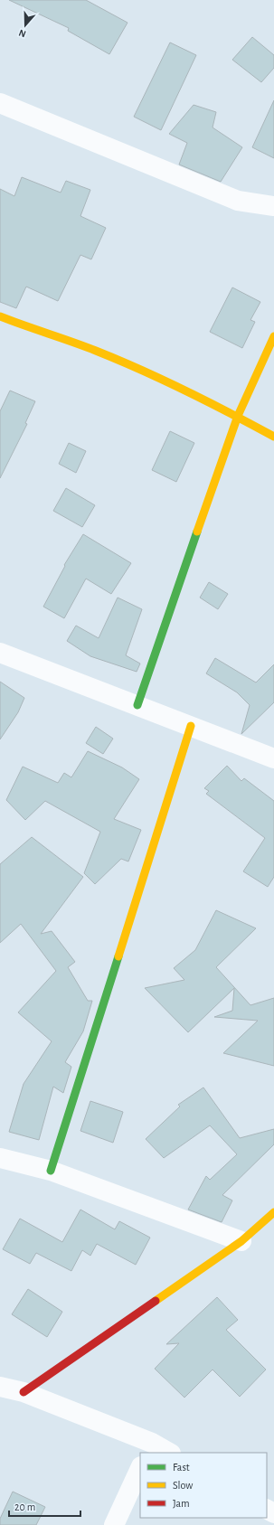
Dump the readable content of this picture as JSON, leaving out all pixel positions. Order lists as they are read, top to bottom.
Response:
{
  "legend": ["Fast", "Slow", "Jam"],
  "scale_bar": "20 m",
  "north": "bottom"
}
